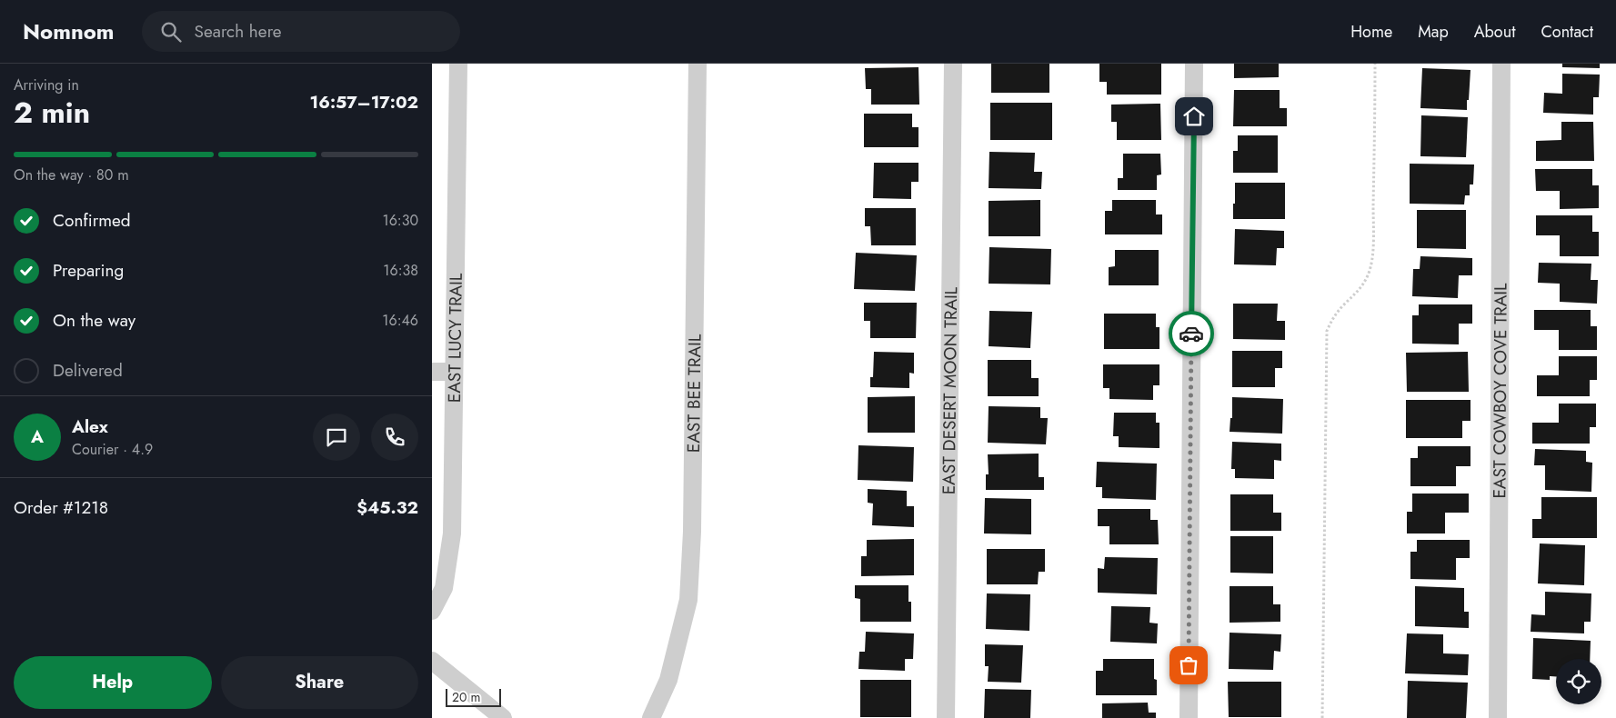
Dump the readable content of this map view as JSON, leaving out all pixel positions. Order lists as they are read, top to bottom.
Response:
{
  "streets": {
    "street": [
      "EAST LUCY TRAIL",
      "EAST DESERT MOON TRAIL",
      "EAST COWBOY COVE TRAIL",
      "EAST BEE TRAIL"
    ]
  },
  "scale_bar": "20 m",
  "page": {
    "header": "Nomnom",
    "search": "Search here",
    "nav": [
      "Home",
      "Map",
      "About",
      "Contact"
    ],
    "heading": ["2 min", "Arriving in", "16:57–17:02"],
    "panel": [
      "Alex",
      "Courier · 4.9",
      "Order #1218",
      "$45.32"
    ],
    "bar": "On the way · 80 m",
    "list": [
      ["Confirmed", "16:30"],
      ["Preparing", "16:38"],
      ["On the way", "16:46"],
      "Delivered"
    ],
    "round": "A",
    "buttons": ["Help", "Share"],
    "scale": "20 m"
  }
}
